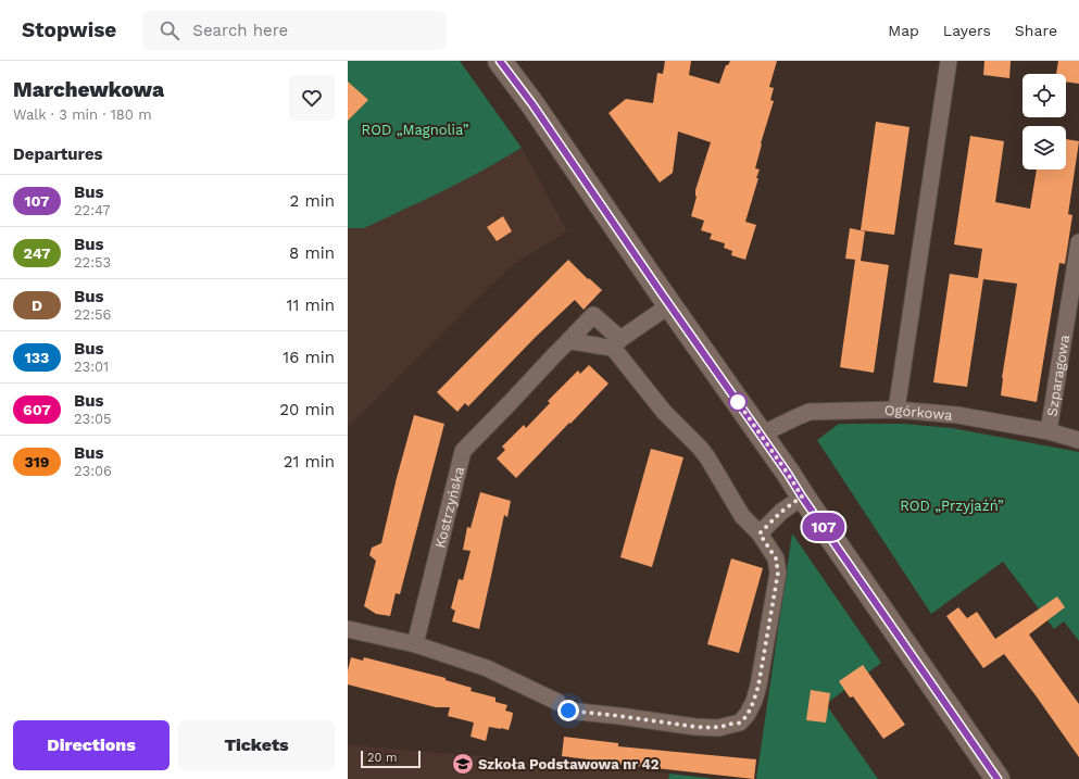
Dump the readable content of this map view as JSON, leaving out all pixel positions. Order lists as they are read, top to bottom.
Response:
{
  "streets": {
    "street": ["Szparagowa", "Ogórkowa", "Kostrzyńska"]
  },
  "crossings": [
    ["Szparagowa", "Ogórkowa"]
  ],
  "parks": ["ROD „Magnolia”", "ROD „Przyjaźń”"],
  "places": {
    "school or university": ["Szkoła Podstawowa nr 42"]
  },
  "lines": ["bus line 107"],
  "scale_bar": "20 m",
  "page": {
    "header": "Stopwise",
    "search": "Search here",
    "nav": ["Map", "Layers", "Share"],
    "heading": [
      ["Marchewkowa", "Walk · 3 min · 180 m"],
      "Departures"
    ],
    "on_map": "107",
    "list": [
      {
        "mark": "107",
        "name": "Bus",
        "note": "22:47",
        "value": "2 min"
      },
      {
        "mark": "247",
        "name": "Bus",
        "note": "22:53",
        "value": "8 min"
      },
      {
        "mark": "D",
        "name": "Bus",
        "note": "22:56",
        "value": "11 min"
      },
      {
        "mark": "133",
        "name": "Bus",
        "note": "23:01",
        "value": "16 min"
      },
      {
        "mark": "607",
        "name": "Bus",
        "note": "23:05",
        "value": "20 min"
      },
      {
        "mark": "319",
        "name": "Bus",
        "note": "23:06",
        "value": "21 min"
      }
    ],
    "buttons": ["Directions", "Tickets"],
    "scale": "20 m"
  }
}
